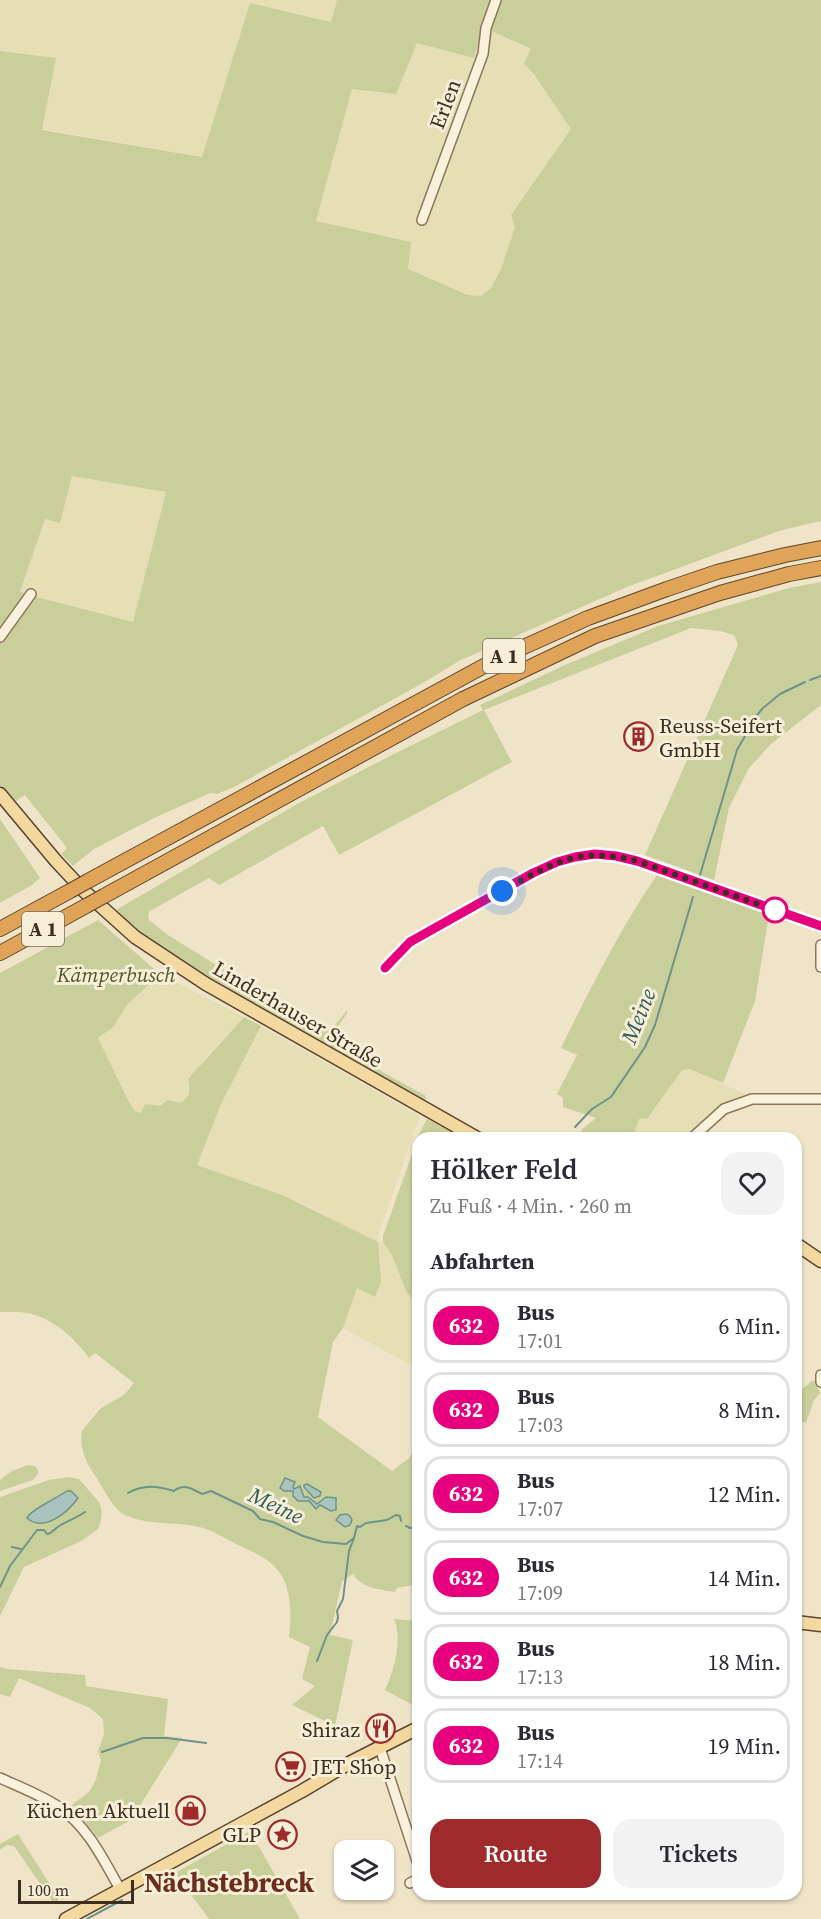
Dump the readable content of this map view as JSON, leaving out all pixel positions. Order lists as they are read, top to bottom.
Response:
{
  "streets": {
    "highway": ["A 1"],
    "main road": ["Linderhauser Straße"],
    "street": ["Erlen"]
  },
  "districts": ["Nächstebreck"],
  "water": ["Meine"],
  "parks": ["Kämperbusch"],
  "places": {
    "building": ["Reuss-Seifert GmbH"],
    "restaurant": ["Shiraz"],
    "supermarket": ["JET Shop"],
    "shop": ["Küchen Aktuell"],
    "place": ["GLP"]
  },
  "lines": ["bus line 632"],
  "scale_bar": "100 m",
  "page": {
    "heading": [
      ["Hölker Feld", "Zu Fuß · 4 Min. · 260 m"],
      "Abfahrten"
    ],
    "list": [
      {
        "mark": "632",
        "name": "Bus",
        "note": "17:01",
        "value": "6 Min."
      },
      {
        "mark": "632",
        "name": "Bus",
        "note": "17:03",
        "value": "8 Min."
      },
      {
        "mark": "632",
        "name": "Bus",
        "note": "17:07",
        "value": "12 Min."
      },
      {
        "mark": "632",
        "name": "Bus",
        "note": "17:09",
        "value": "14 Min."
      },
      {
        "mark": "632",
        "name": "Bus",
        "note": "17:13",
        "value": "18 Min."
      },
      {
        "mark": "632",
        "name": "Bus",
        "note": "17:14",
        "value": "19 Min."
      }
    ],
    "buttons": ["Route", "Tickets"],
    "scale": "100 m"
  }
}
